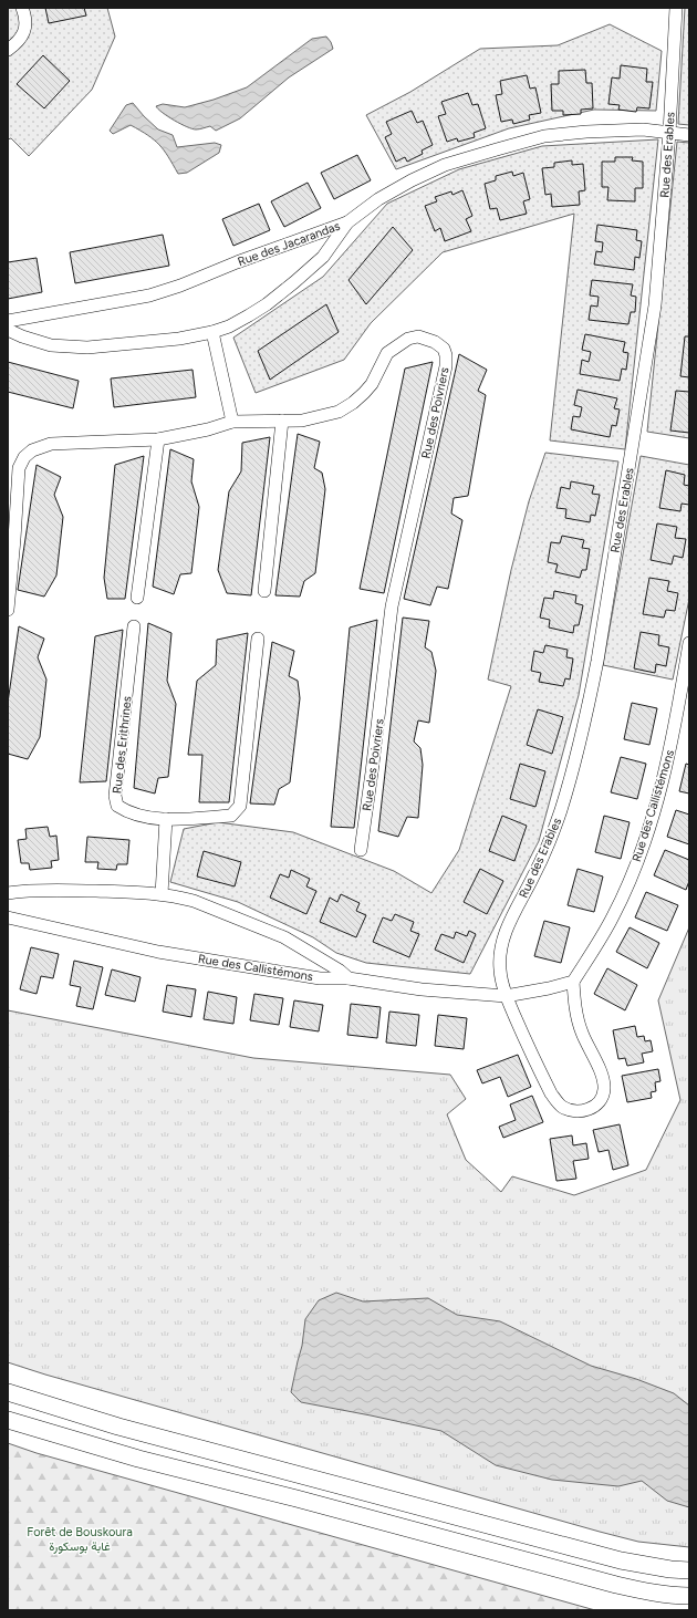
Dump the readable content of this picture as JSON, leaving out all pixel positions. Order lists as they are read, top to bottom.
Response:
{
  "streets": {
    "street": [
      "Rue des Erables",
      "Rue des Jacarandas",
      "Rue des Poivriers",
      "Rue des Erithrines",
      "Rue des Callistémons"
    ]
  },
  "crossings": [
    ["Rue des Erables", "Rue des Jacarandas"],
    ["Rue des Erables", "Rue des Callistémons"]
  ],
  "parks": ["Forêt de Bouskoura غابة بوسكورة"]
}
